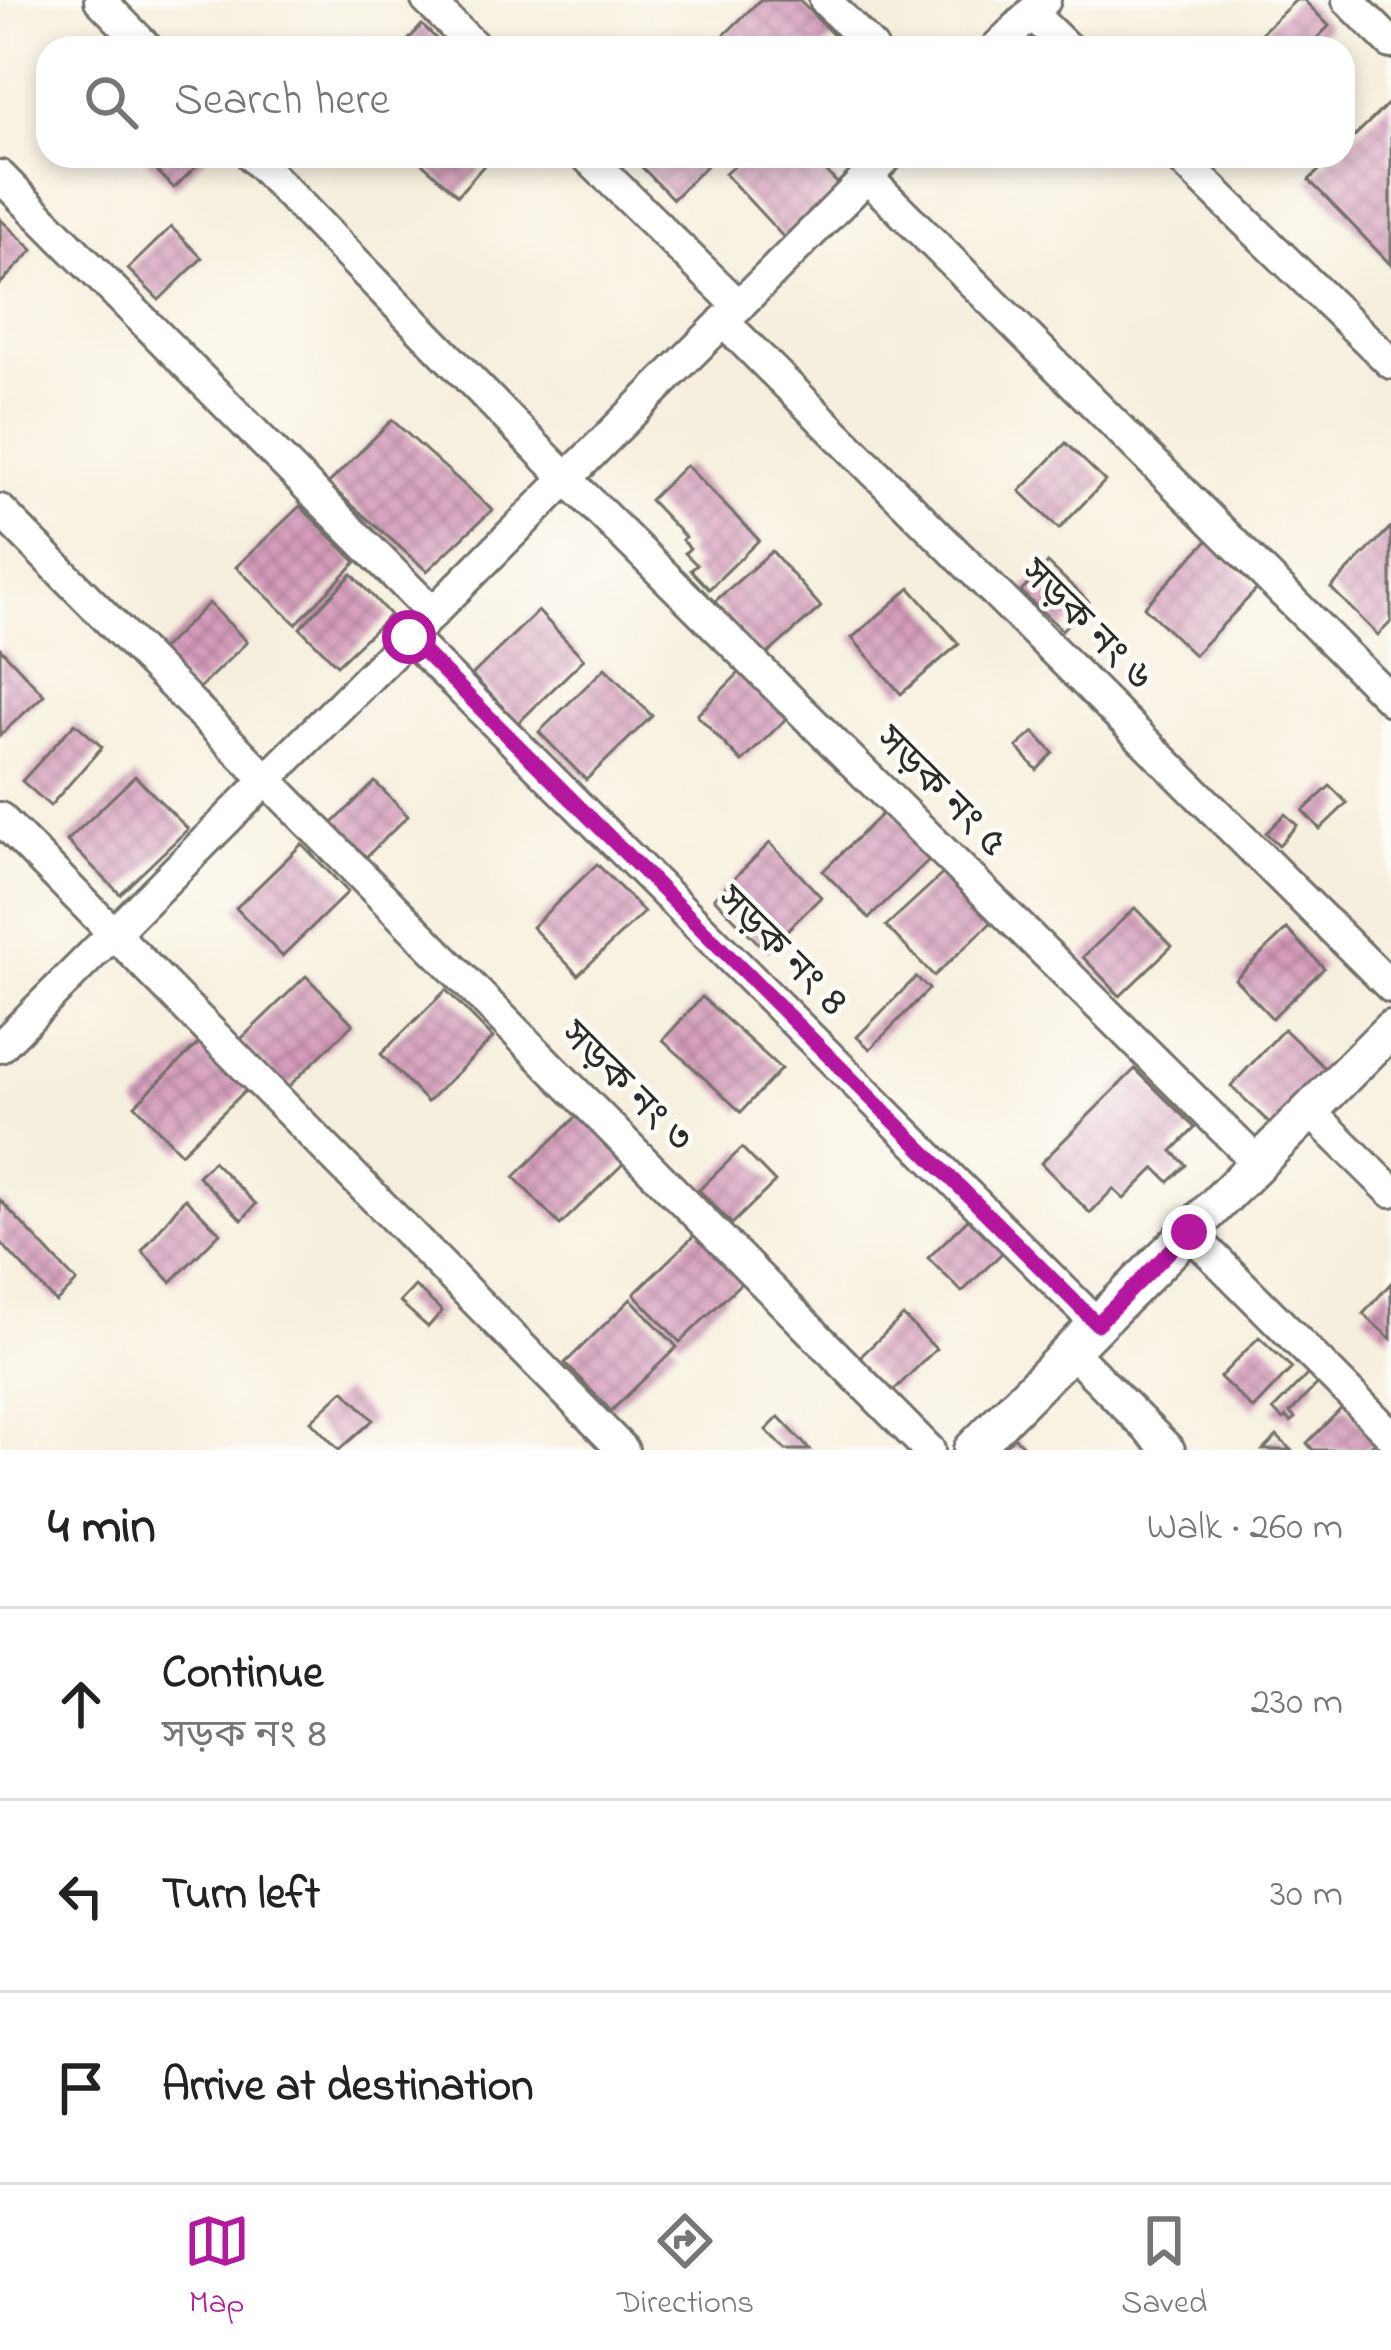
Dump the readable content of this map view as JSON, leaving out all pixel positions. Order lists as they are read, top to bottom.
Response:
{
  "streets": {
    "street": [
      "সড়ক নং ৬",
      "সড়ক নং ৫",
      "সড়ক নং ৪",
      "সড়ক নং ৩"
    ]
  },
  "page": {
    "search": "Search here",
    "heading": ["4 min", "Walk · 260 m"],
    "list": [
      ["Continue", "সড়ক নং ৪", "230 m"],
      ["Turn left", "30 m"],
      "Arrive at destination"
    ],
    "nav": ["Map", "Directions", "Saved"]
  }
}
